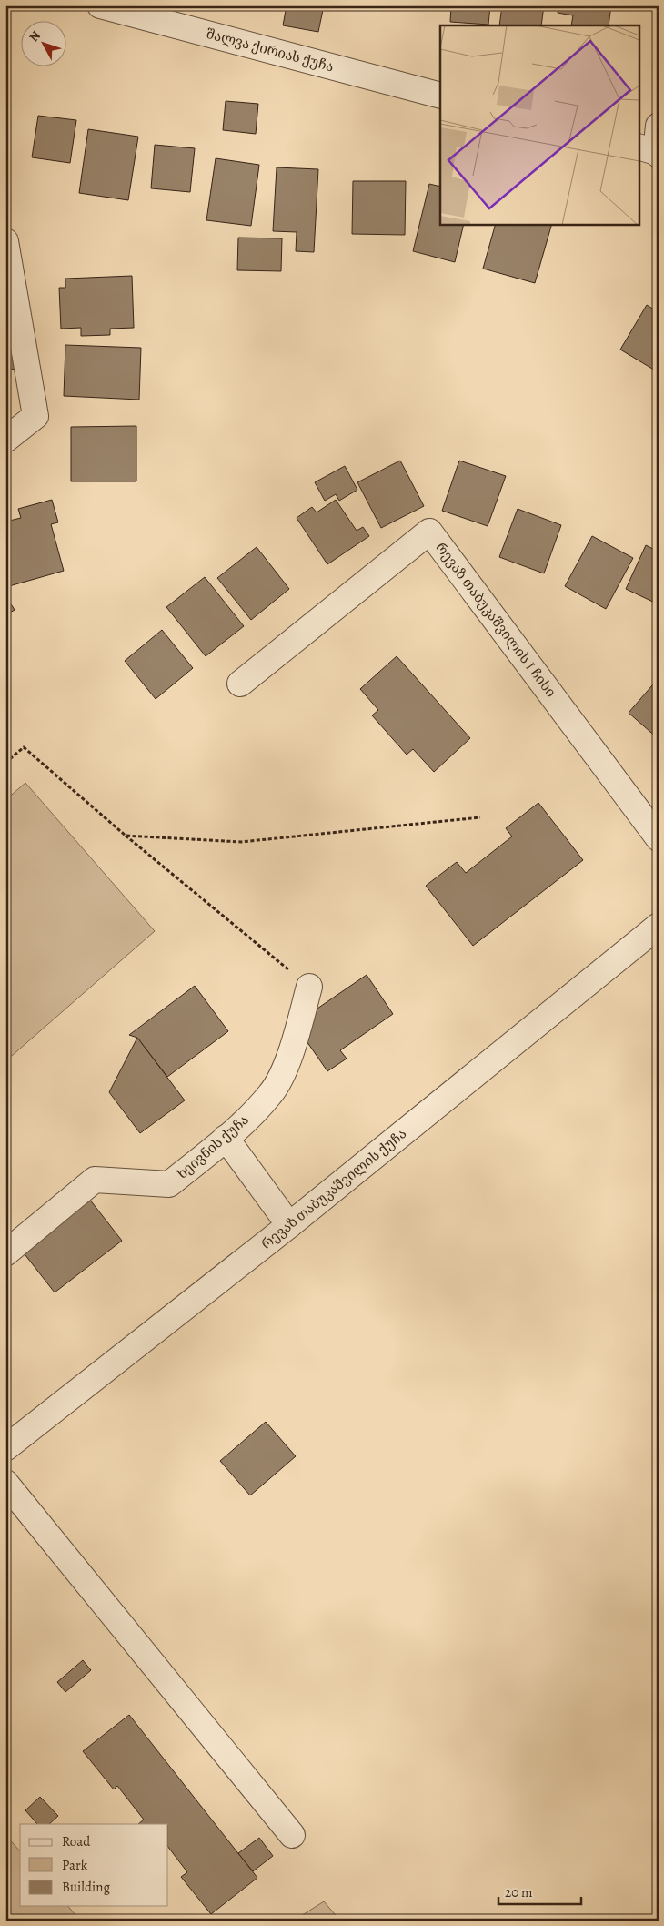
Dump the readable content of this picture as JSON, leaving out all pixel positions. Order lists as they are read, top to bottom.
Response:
{
  "streets": {
    "street": [
      "შალვა ქირიას ქუჩა",
      "რევაზ თაბუკაშვილის I ჩიხი",
      "ხეივნის ქუჩა",
      "რევაზ თაბუკაშვილის ქუჩა"
    ]
  },
  "legend": ["Road", "Park", "Building"],
  "scale_bar": "20 m",
  "north": "top left"
}
